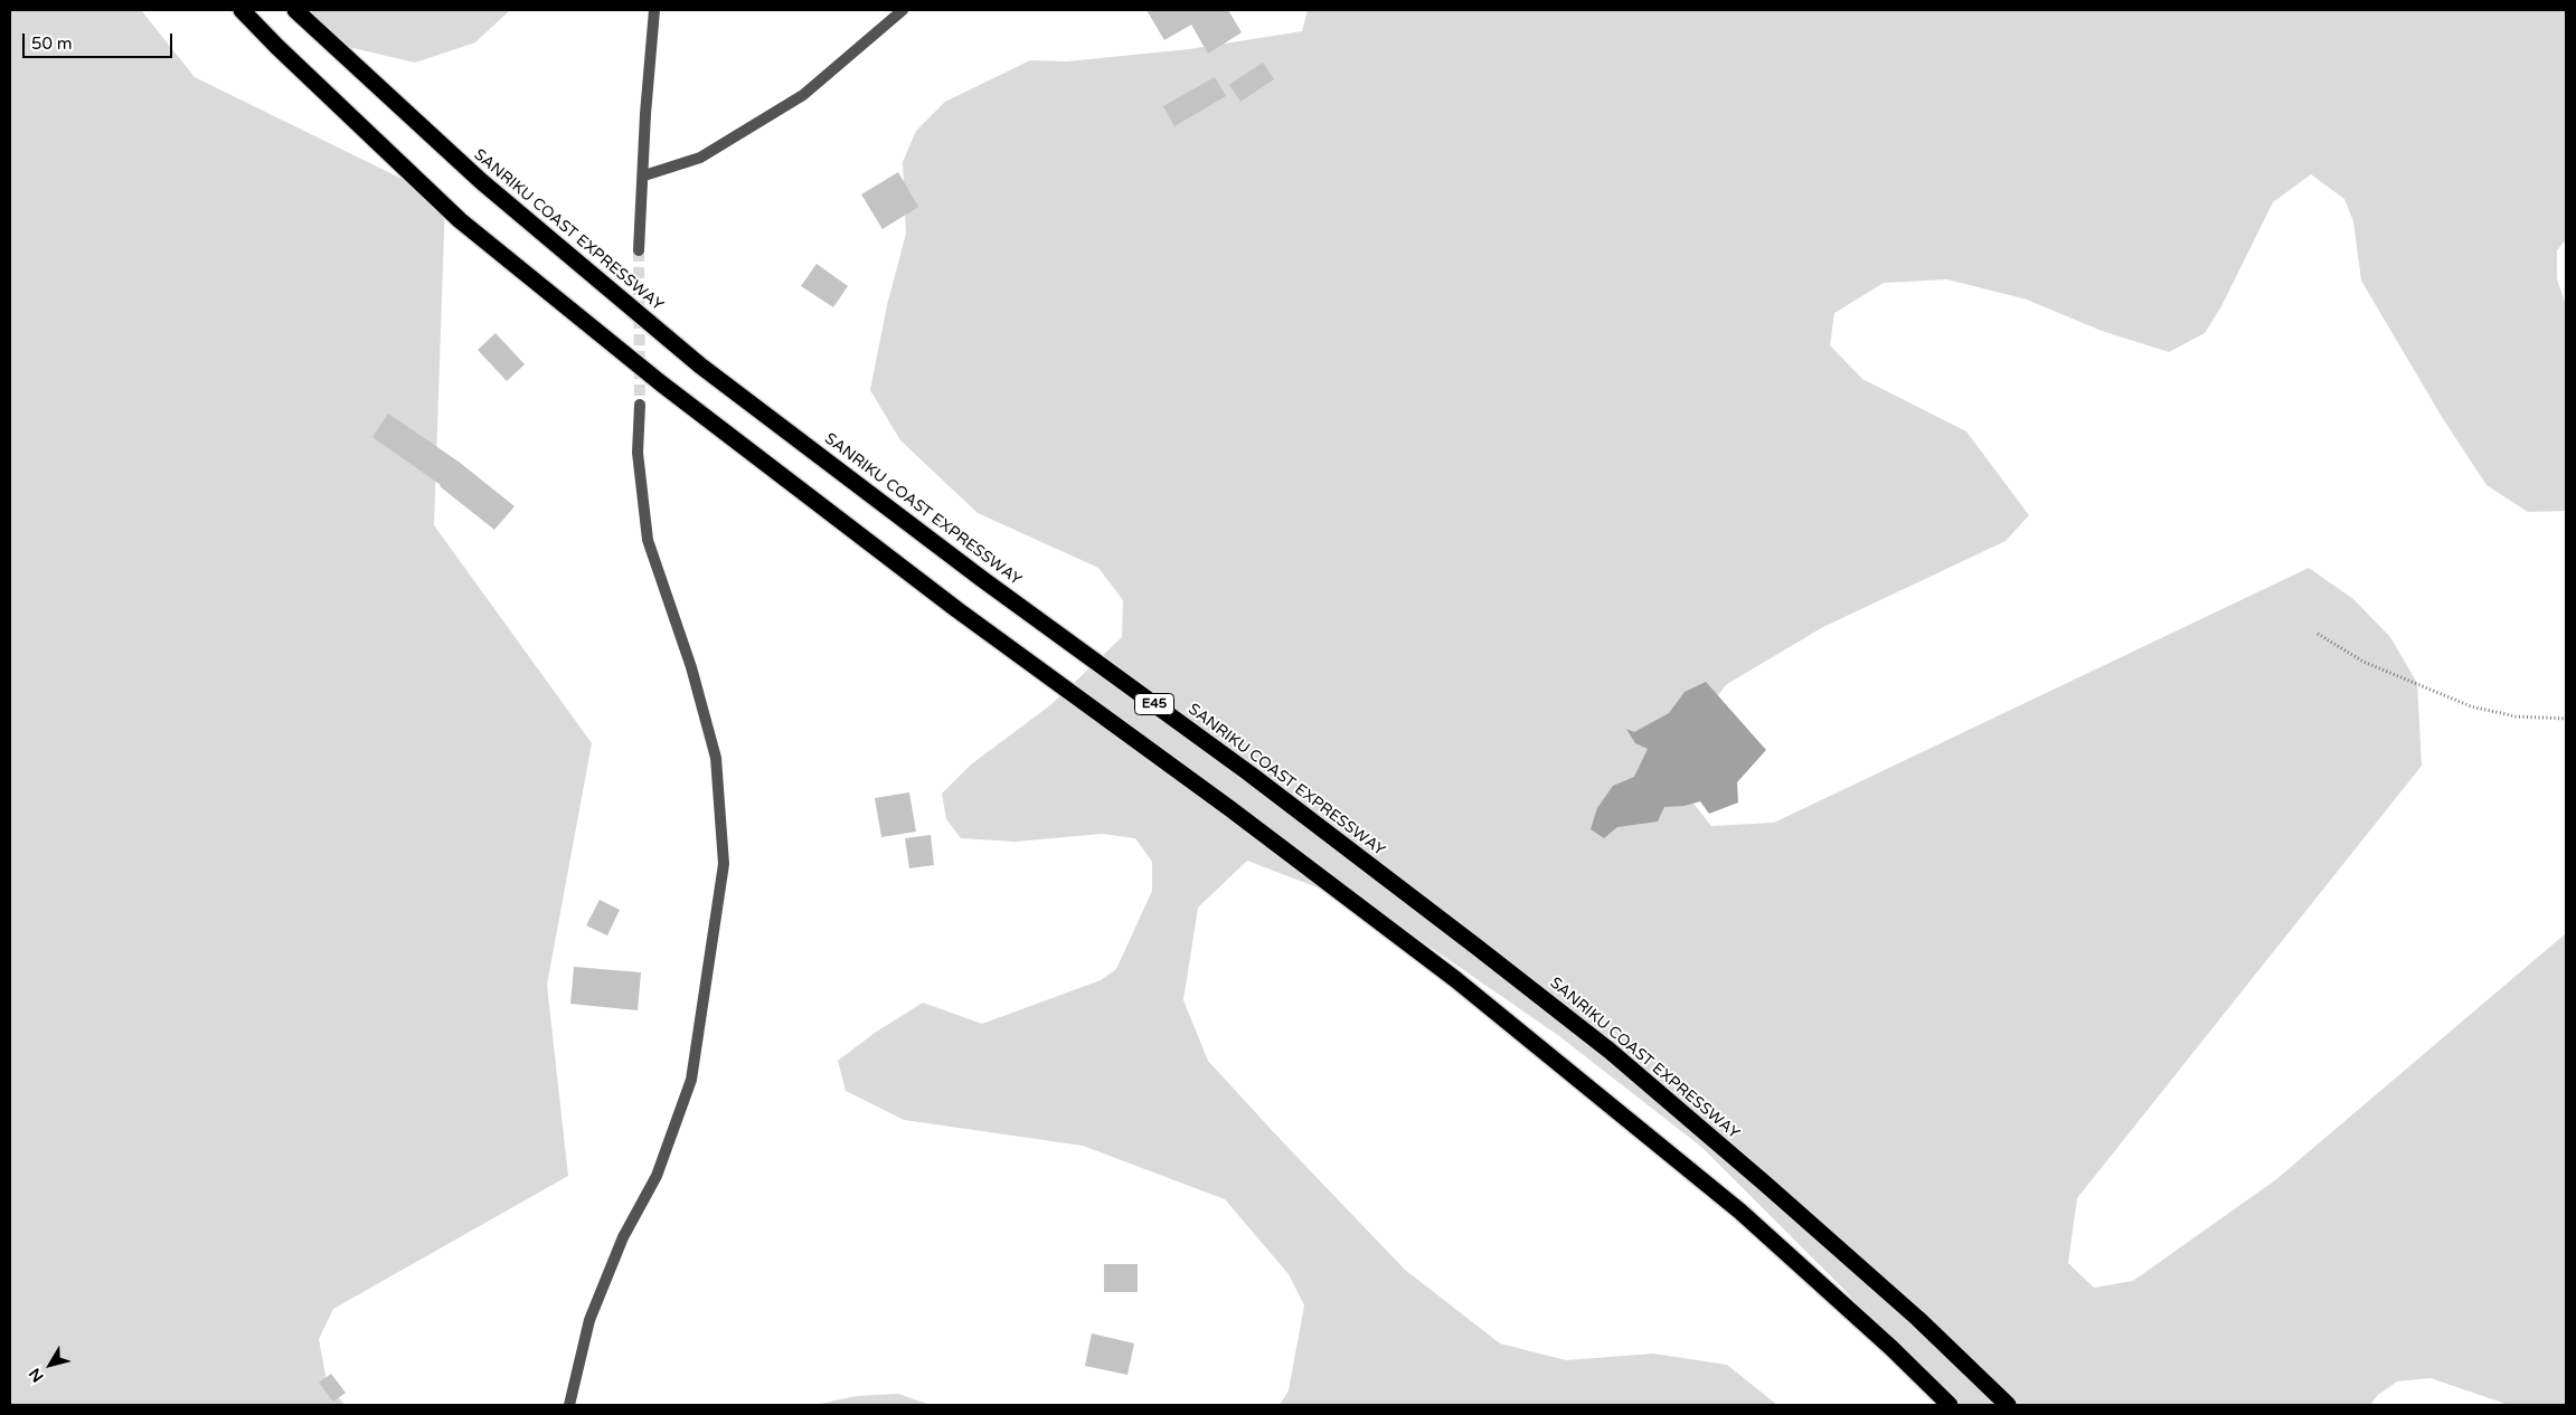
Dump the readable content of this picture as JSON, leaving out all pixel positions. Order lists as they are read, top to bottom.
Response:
{
  "streets": {
    "highway": ["SANRIKU COAST EXPRESSWAY", "E45"]
  },
  "scale_bar": "50 m",
  "north": "bottom left"
}
